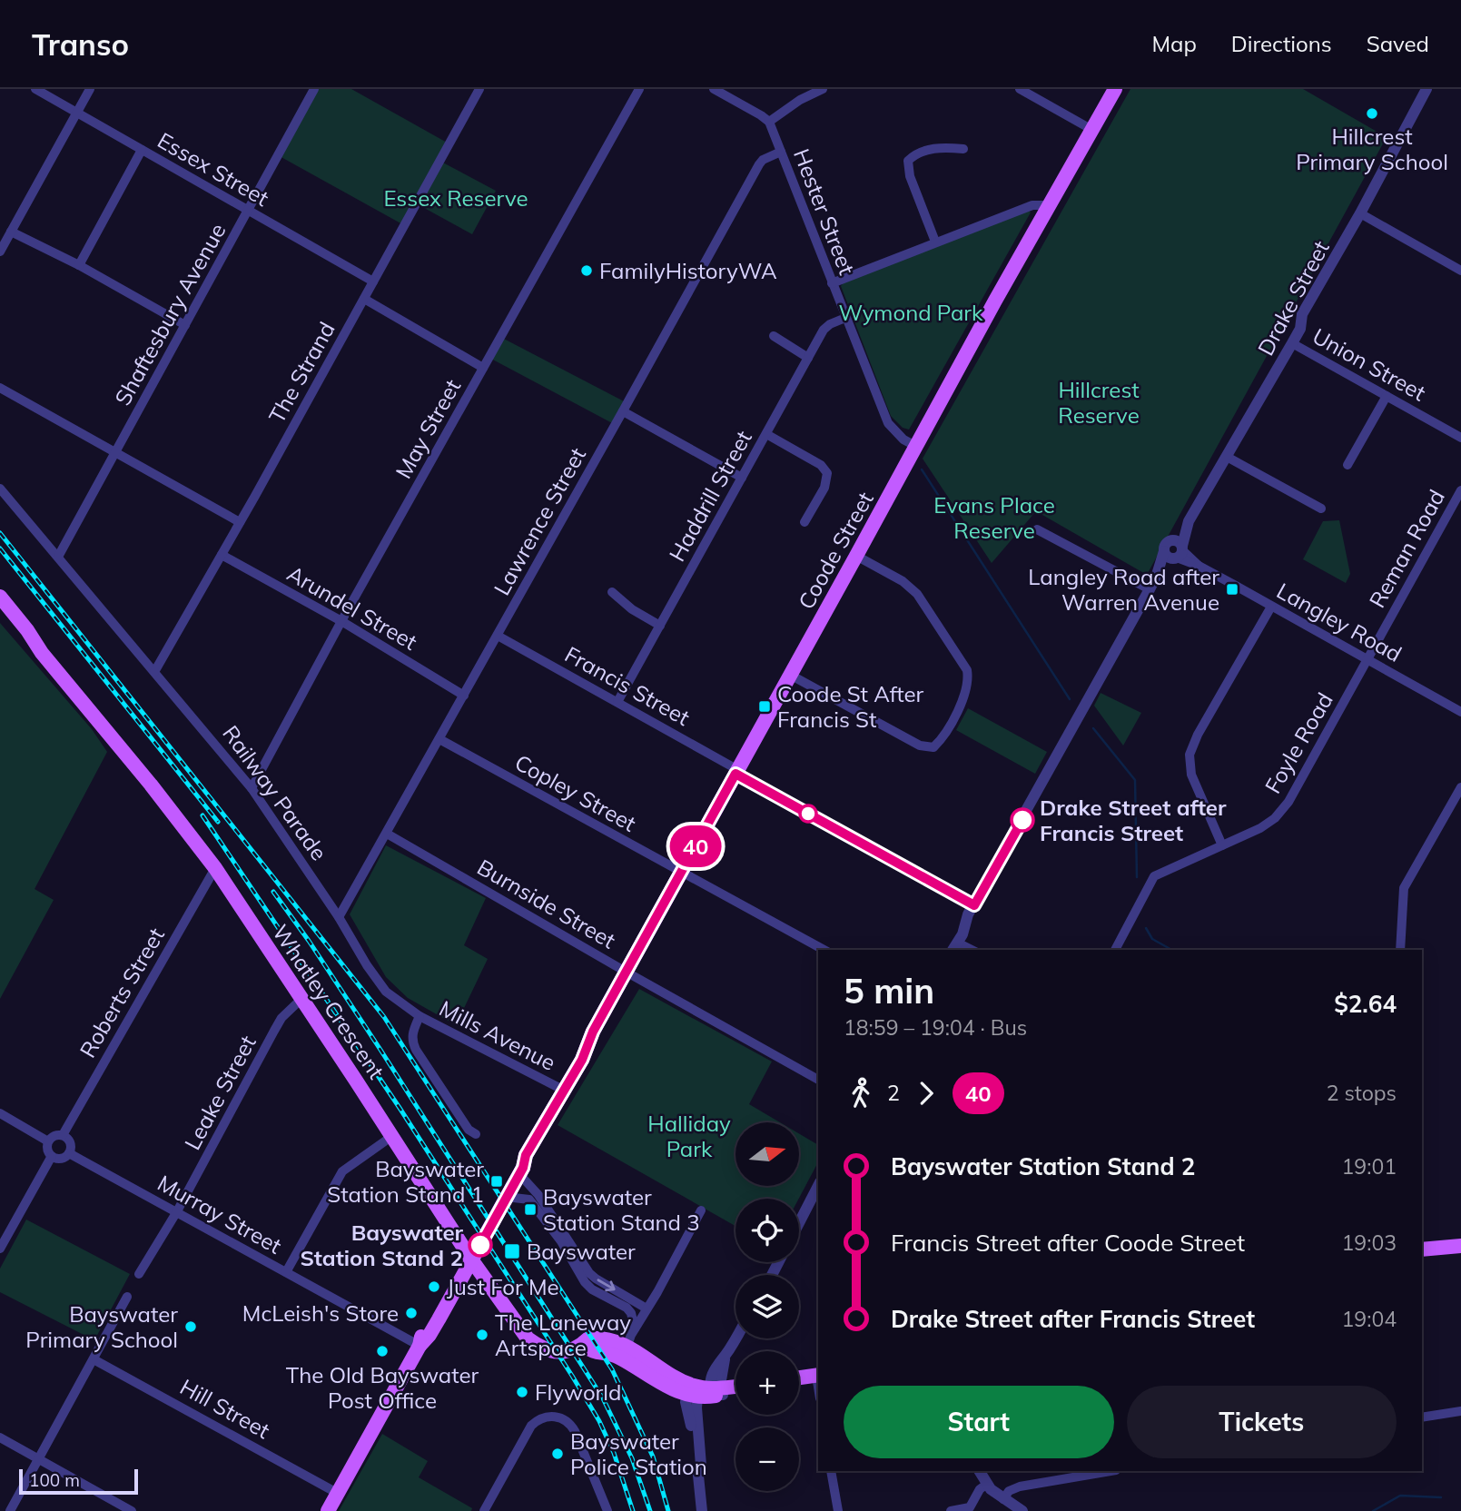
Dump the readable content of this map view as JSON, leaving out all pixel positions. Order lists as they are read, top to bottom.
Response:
{
  "streets": {
    "main road": ["Coode Street", "Whatley Crescent"],
    "street": [
      "Essex Street",
      "Hester Street",
      "Drake Street",
      "Shaftesbury Avenue",
      "Union Street",
      "The Strand",
      "May Street",
      "Haddrill Street",
      "Lawrence Street",
      "Reman Road",
      "Arundel Street",
      "Langley Road",
      "Francis Street",
      "Foyle Road",
      "Railway Parade",
      "Copley Street",
      "Burnside Street",
      "Roberts Street",
      "Mills Avenue",
      "Leake Street",
      "Murray Street",
      "Hill Street"
    ]
  },
  "crossings": [
    ["Essex Street", "Shaftesbury Avenue"],
    ["Essex Street", "The Strand"],
    ["Hester Street", "Haddrill Street"],
    ["Hester Street", "Lawrence Street"],
    ["Hester Street", "Coode Street"],
    ["Drake Street", "Union Street"],
    ["Drake Street", "Langley Road"],
    ["Drake Street", "Francis Street"],
    ["Shaftesbury Avenue", "Railway Parade"],
    ["The Strand", "Arundel Street"],
    ["The Strand", "Railway Parade"],
    ["May Street", "Arundel Street"],
    ["May Street", "Railway Parade"],
    ["Haddrill Street", "Francis Street"],
    ["Lawrence Street", "Arundel Street"],
    ["Lawrence Street", "Francis Street"],
    ["Lawrence Street", "Railway Parade"],
    ["Lawrence Street", "Copley Street"],
    ["Lawrence Street", "Burnside Street"],
    ["Reman Road", "Langley Road"],
    ["Reman Road", "Foyle Road"],
    ["Coode Street", "Francis Street"],
    ["Coode Street", "Copley Street"],
    ["Coode Street", "Burnside Street"],
    ["Coode Street", "Whatley Crescent"],
    ["Coode Street", "Mills Avenue"],
    ["Coode Street", "Murray Street"],
    ["Langley Road", "Foyle Road"],
    ["Railway Parade", "Mills Avenue"],
    ["Roberts Street", "Whatley Crescent"],
    ["Roberts Street", "Murray Street"],
    ["Whatley Crescent", "Leake Street"],
    ["Leake Street", "Murray Street"]
  ],
  "parks": [
    "Essex Reserve",
    "Wymond Park",
    "Hillcrest Reserve",
    "Evans Place Reserve",
    "Halliday Park"
  ],
  "places": {
    "other": [
      "Hillcrest Primary School",
      "FamilyHistoryWA",
      "Drake Street after Francis Street",
      "Bayswater Station Stand 2",
      "Just For Me",
      "McLeish's Store",
      "Bayswater Primary School",
      "The Laneway Artspace",
      "The Old Bayswater Post Office",
      "Flyworld",
      "Bayswater Police Station"
    ],
    "transit": [
      "Langley Road after Warren Avenue",
      "Coode St After Francis St",
      "Bayswater Station Stand 1",
      "Bayswater Station Stand 3",
      "Bayswater"
    ]
  },
  "lines": ["bus line 40"],
  "scale_bar": "100 m",
  "north": "right",
  "page": {
    "header": "Transo",
    "nav": ["Map", "Directions", "Saved"],
    "on_map": "40",
    "heading": ["5 min", "18:59 – 19:04 · Bus", "$2.64"],
    "legs": ["2", "40", "2 stops"],
    "map_buttons": ["+", "−"],
    "list": [
      {
        "name": "Bayswater Station Stand 2",
        "value": "19:01"
      },
      {
        "name": "Francis Street after Coode Street",
        "value": "19:03"
      },
      {
        "name": "Drake Street after Francis Street",
        "value": "19:04"
      }
    ],
    "buttons": ["Start", "Tickets"],
    "scale": "100 m"
  }
}
